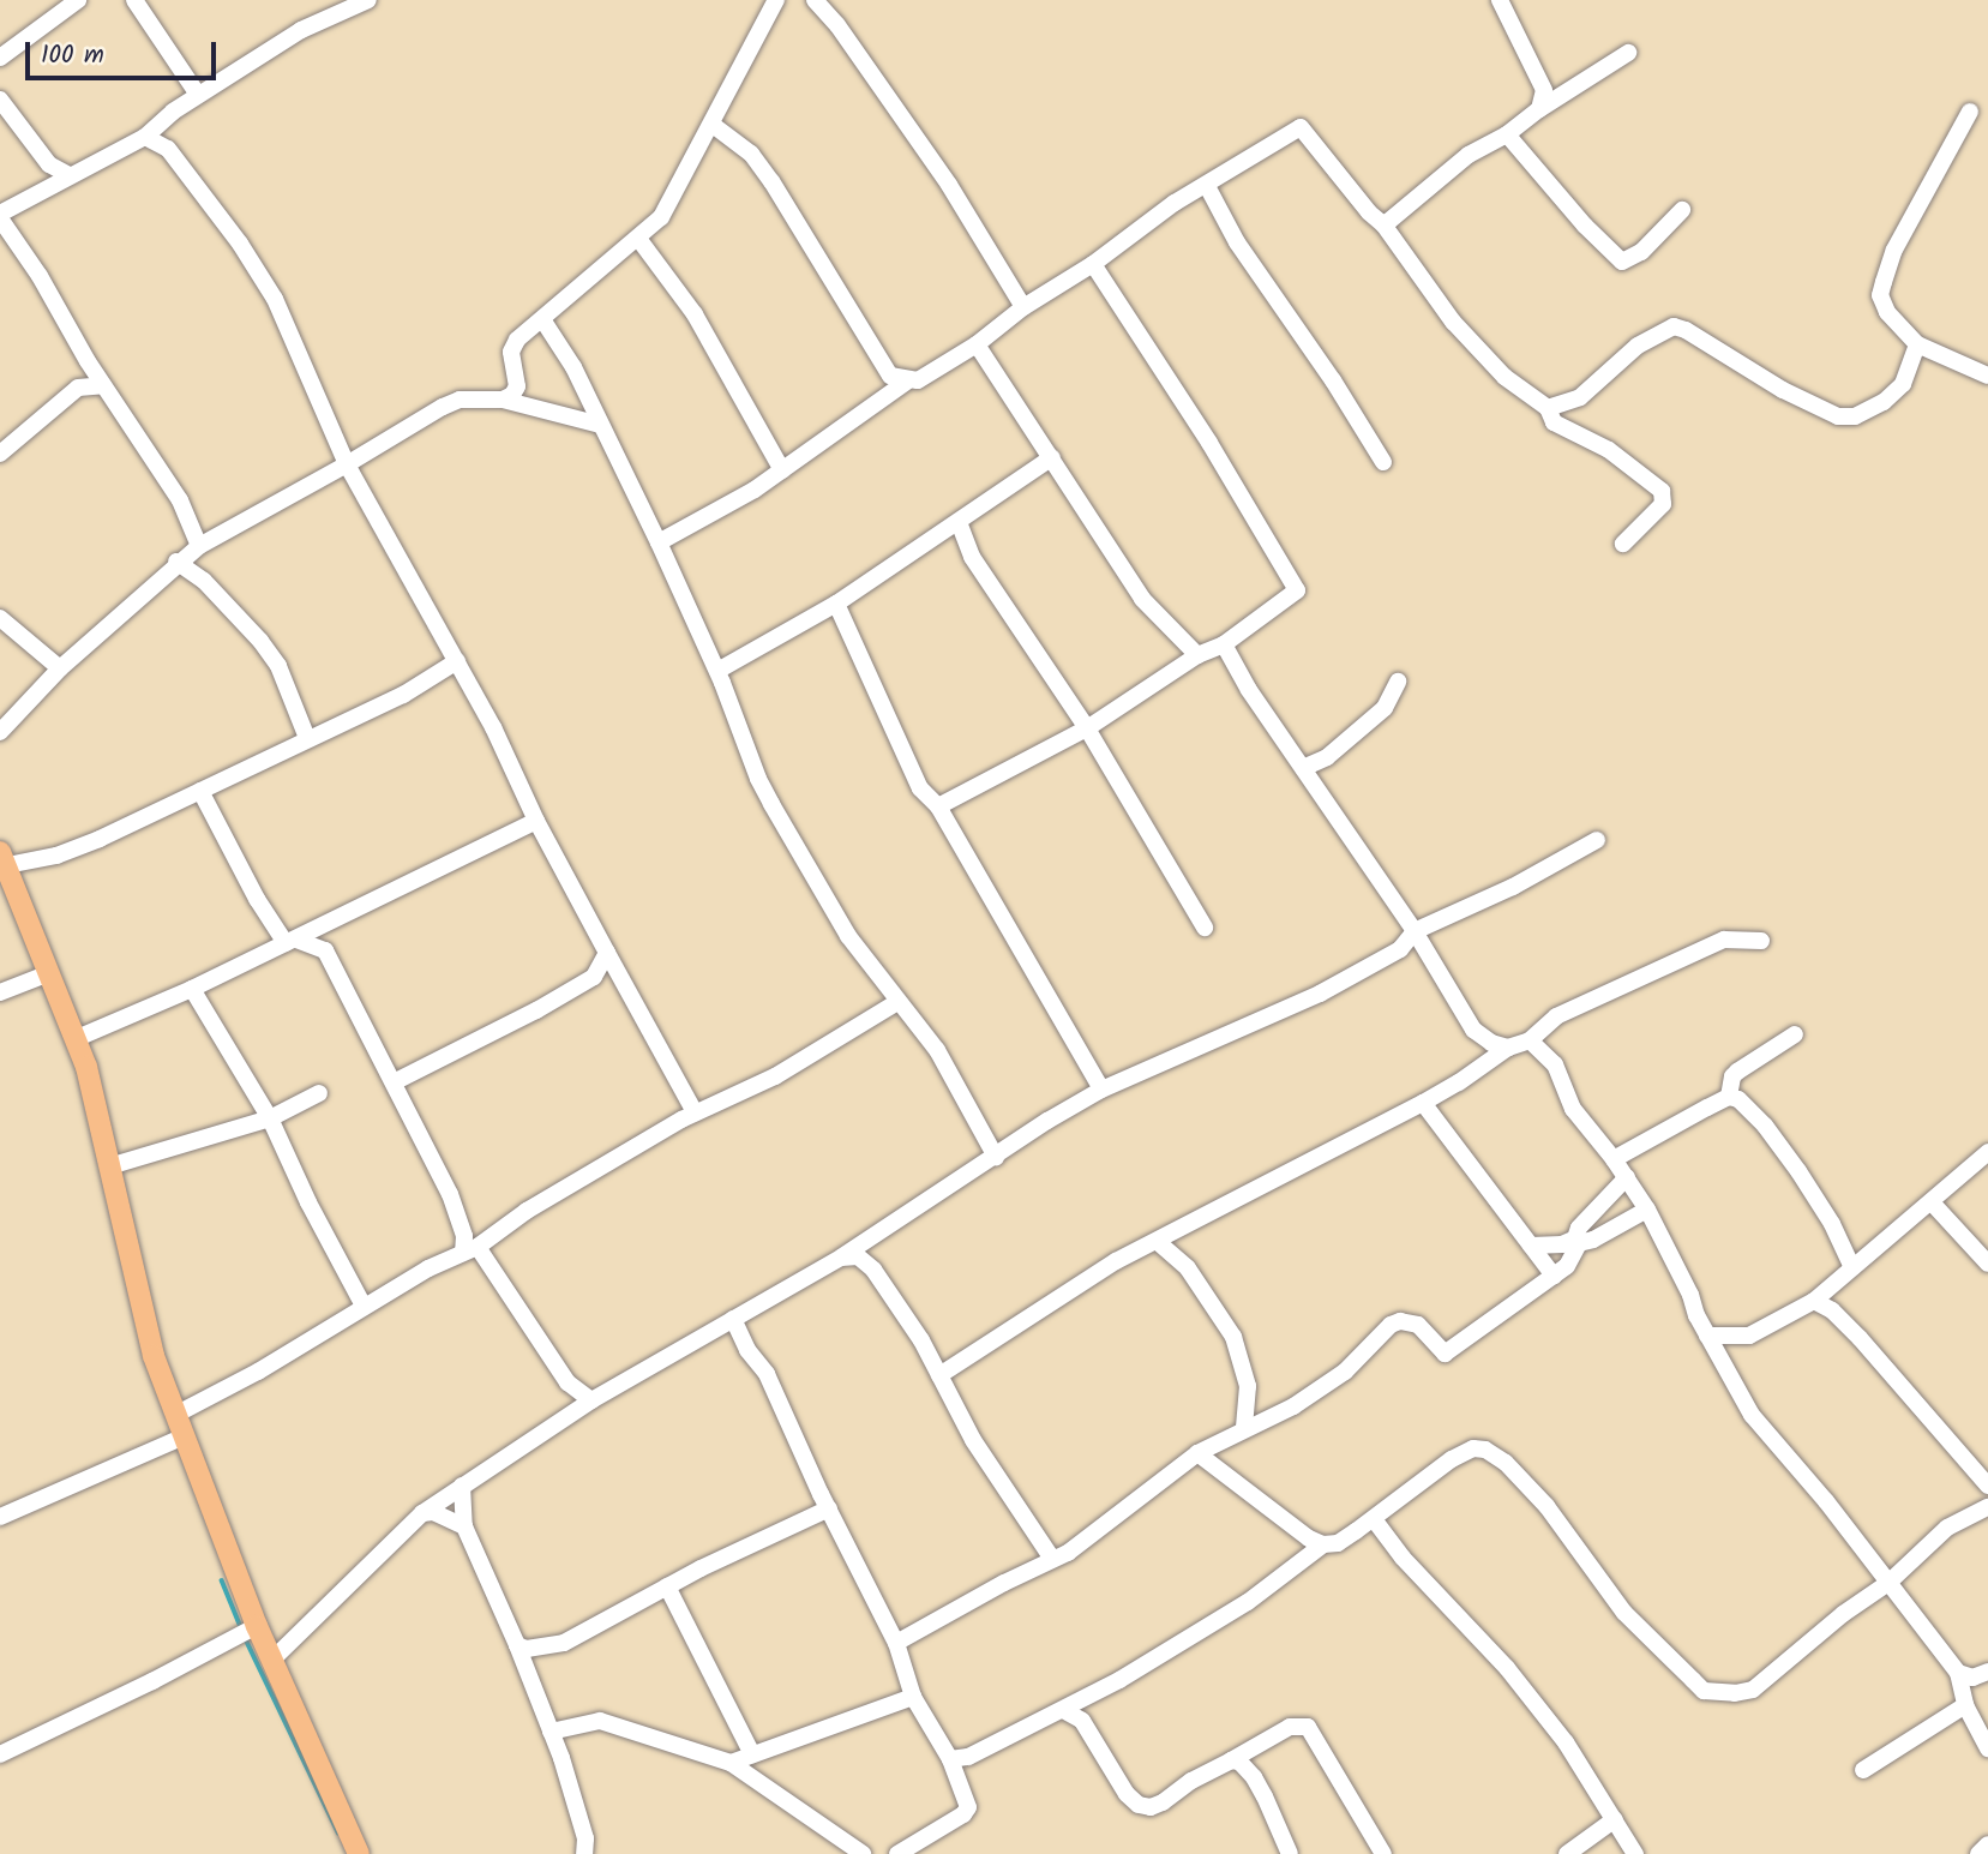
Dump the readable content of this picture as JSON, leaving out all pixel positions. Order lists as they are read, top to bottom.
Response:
{
  "scale_bar": "100 m"
}
